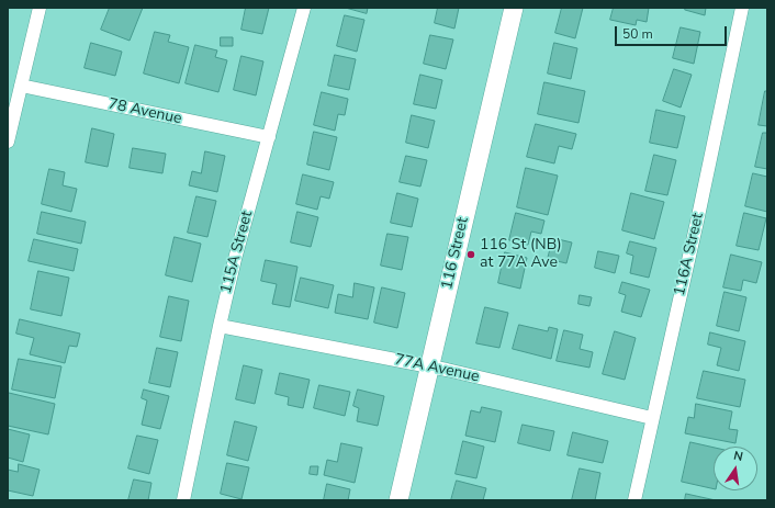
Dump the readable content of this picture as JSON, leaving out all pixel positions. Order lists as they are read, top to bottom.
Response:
{
  "streets": {
    "street": [
      "78 Avenue",
      "115A Street",
      "116 Street",
      "116A Street",
      "77A Avenue"
    ]
  },
  "crossings": [
    ["78 Avenue", "115A Street"],
    ["115A Street", "77A Avenue"],
    ["116 Street", "77A Avenue"],
    ["116A Street", "77A Avenue"]
  ],
  "places": ["116 St (NB) at 77A Ave"],
  "scale_bar": "50 m",
  "north": "top"
}
